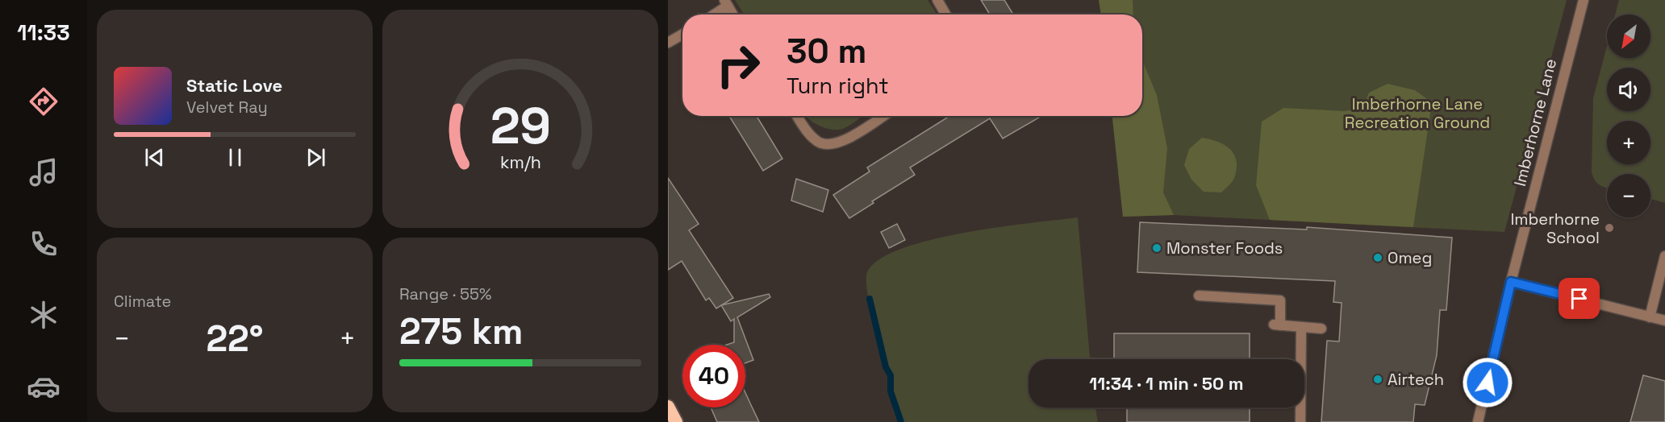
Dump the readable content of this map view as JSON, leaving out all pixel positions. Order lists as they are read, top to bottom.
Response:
{
  "streets": {
    "street": ["Imberhorne Lane"]
  },
  "parks": ["Imberhorne Lane Recreation Ground"],
  "places": [
    "Imberhorne School",
    "Monster Foods",
    "Omeg",
    "Airtech"
  ],
  "north": "bottom left",
  "page": {
    "tabs": "11:33",
    "map_buttons": ["+", "−"],
    "turn": ["30 m", "Turn right"],
    "song": ["Static Love", "Velvet Ray"],
    "tile": [
      "Climate",
      ["Range · 55%", "275 km"]
    ],
    "heat": ["−", "22°", "+"],
    "limit": "40",
    "trip": "11:34 · 1 min · 50 m",
    "gauge": ["29", "km/h"]
  }
}
